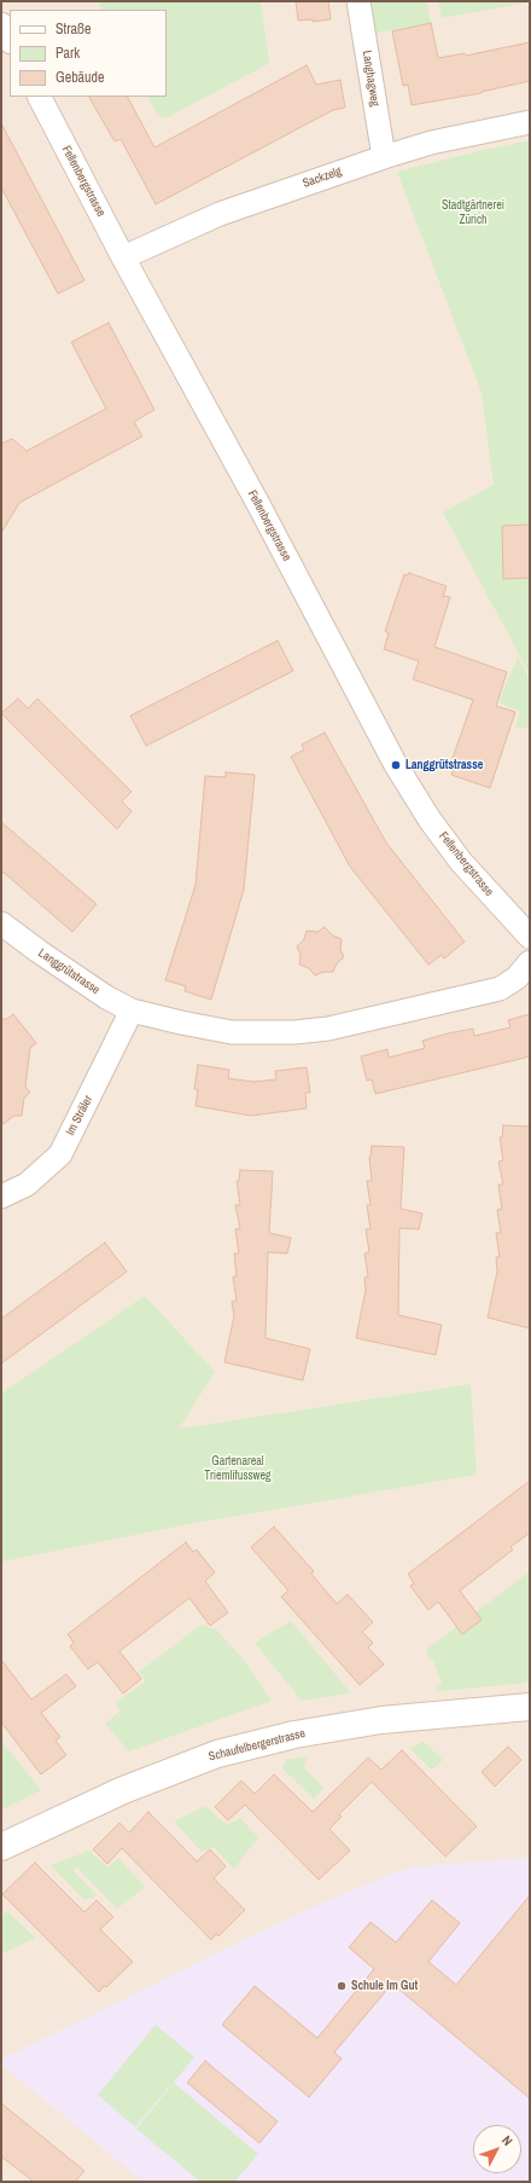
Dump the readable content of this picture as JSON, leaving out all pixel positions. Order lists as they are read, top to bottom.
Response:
{
  "streets": {
    "street": [
      "Langhagweg",
      "Sackzelg",
      "Fellenbergstrasse",
      "Langgrütstrasse",
      "Im Sträler",
      "Schaufelbergerstrasse"
    ]
  },
  "crossings": [
    ["Langhagweg", "Sackzelg"],
    ["Sackzelg", "Fellenbergstrasse"],
    ["Langgrütstrasse", "Im Sträler"]
  ],
  "parks": ["Stadtgärtnerei Zürich", "Gartenareal Triemlifussweg"],
  "places": ["Langgrütstrasse", "Schule Im Gut"],
  "legend": ["Straße", "Park", "Gebäude"],
  "north": "top right"
}
